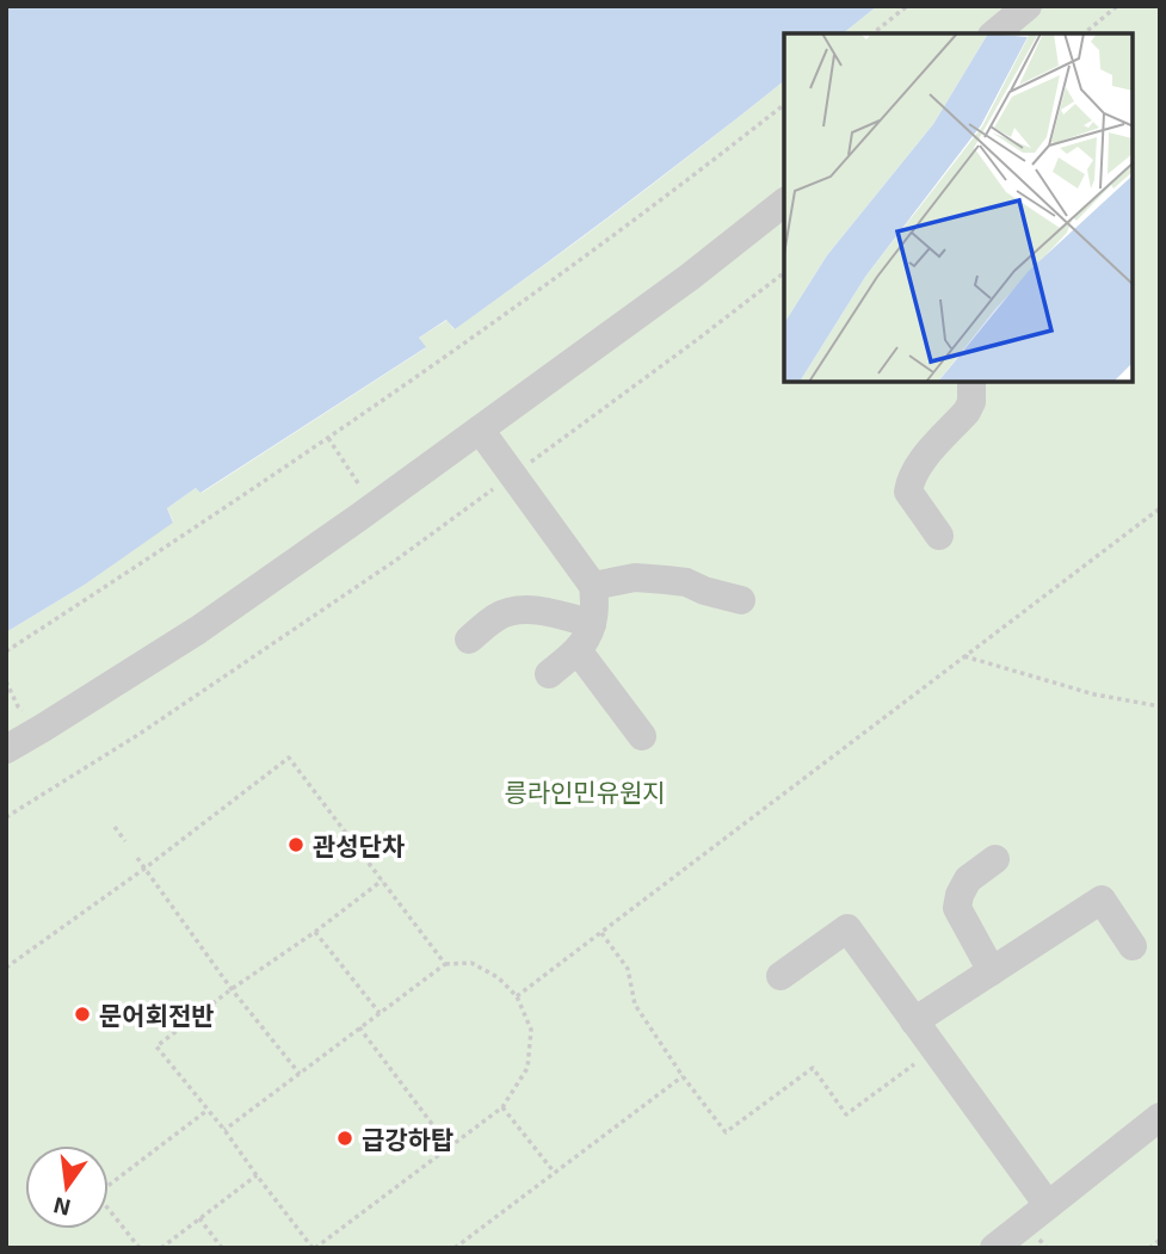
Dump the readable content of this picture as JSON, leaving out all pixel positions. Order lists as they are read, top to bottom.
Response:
{
  "parks": ["릉라인민유원지"],
  "places": ["관성단차", "문어회전반", "급강하탑"],
  "north": "bottom"
}
